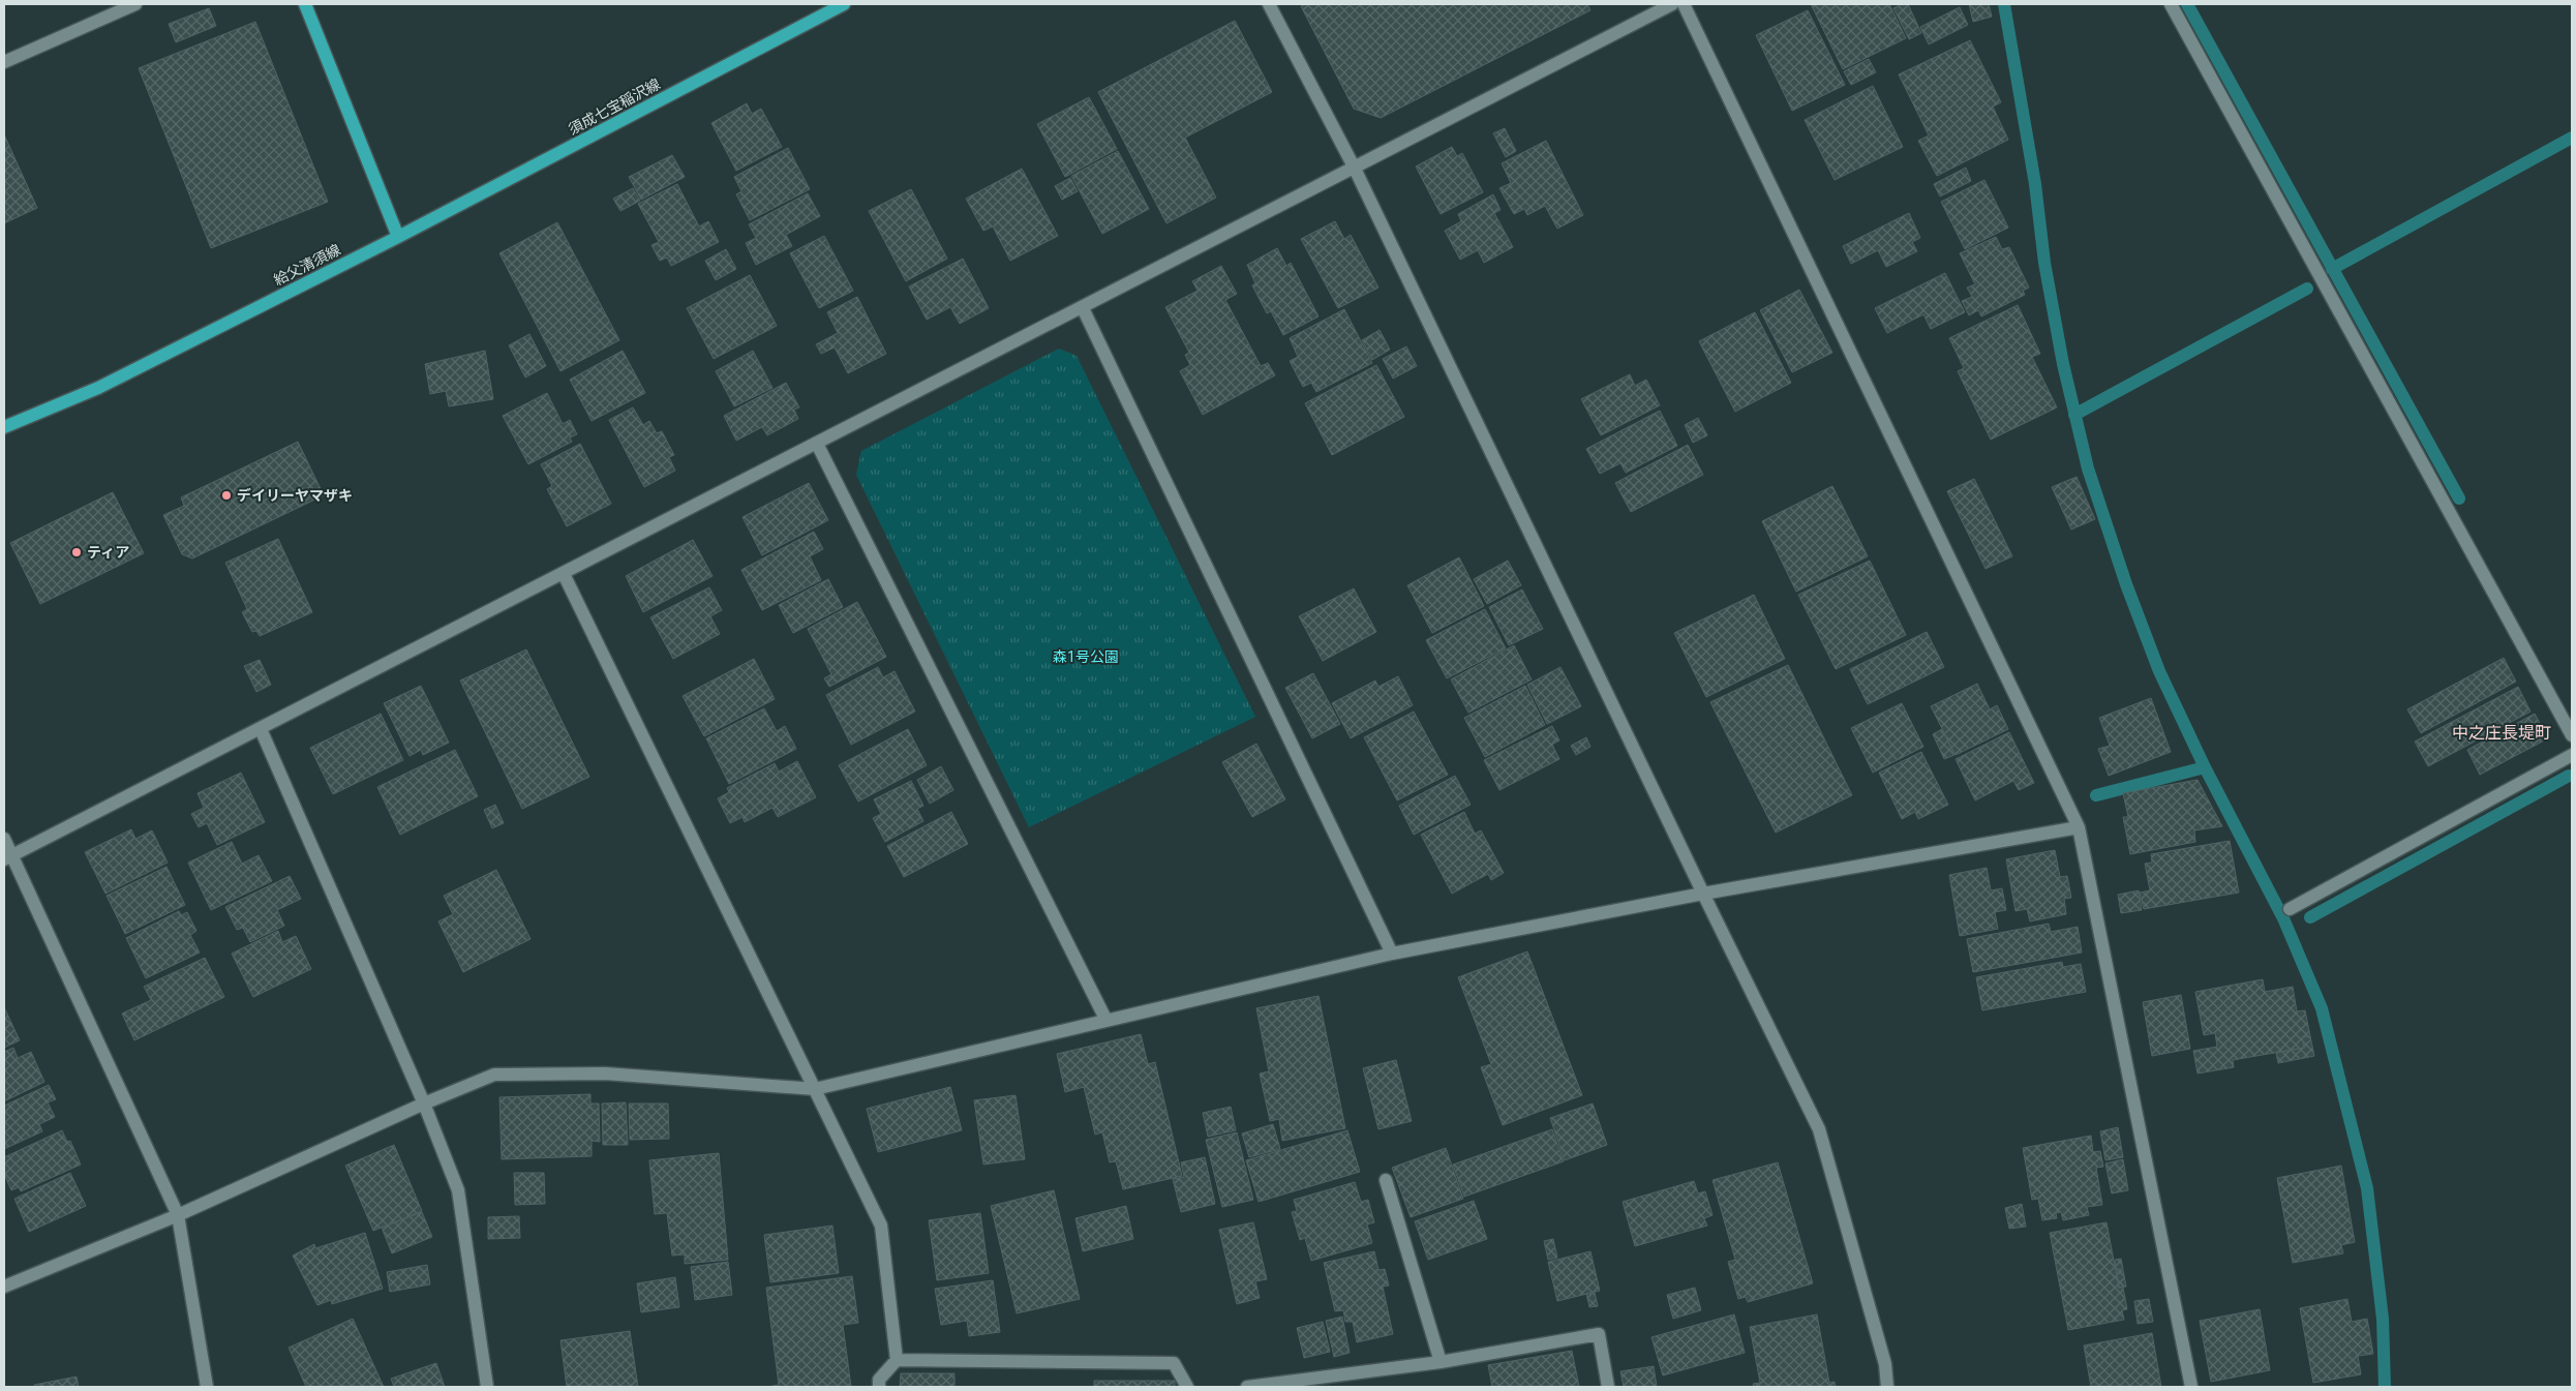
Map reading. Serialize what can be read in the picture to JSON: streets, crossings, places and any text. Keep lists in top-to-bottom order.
{
  "streets": {
    "main road": ["須成七宝稲沢線", "給父清須線"]
  },
  "crossings": [
    ["須成七宝稲沢線", "給父清須線"]
  ],
  "districts": ["中之庄長堤町"],
  "parks": ["森1号公園"],
  "places": ["デイリーヤマザキ", "ティア"]
}
